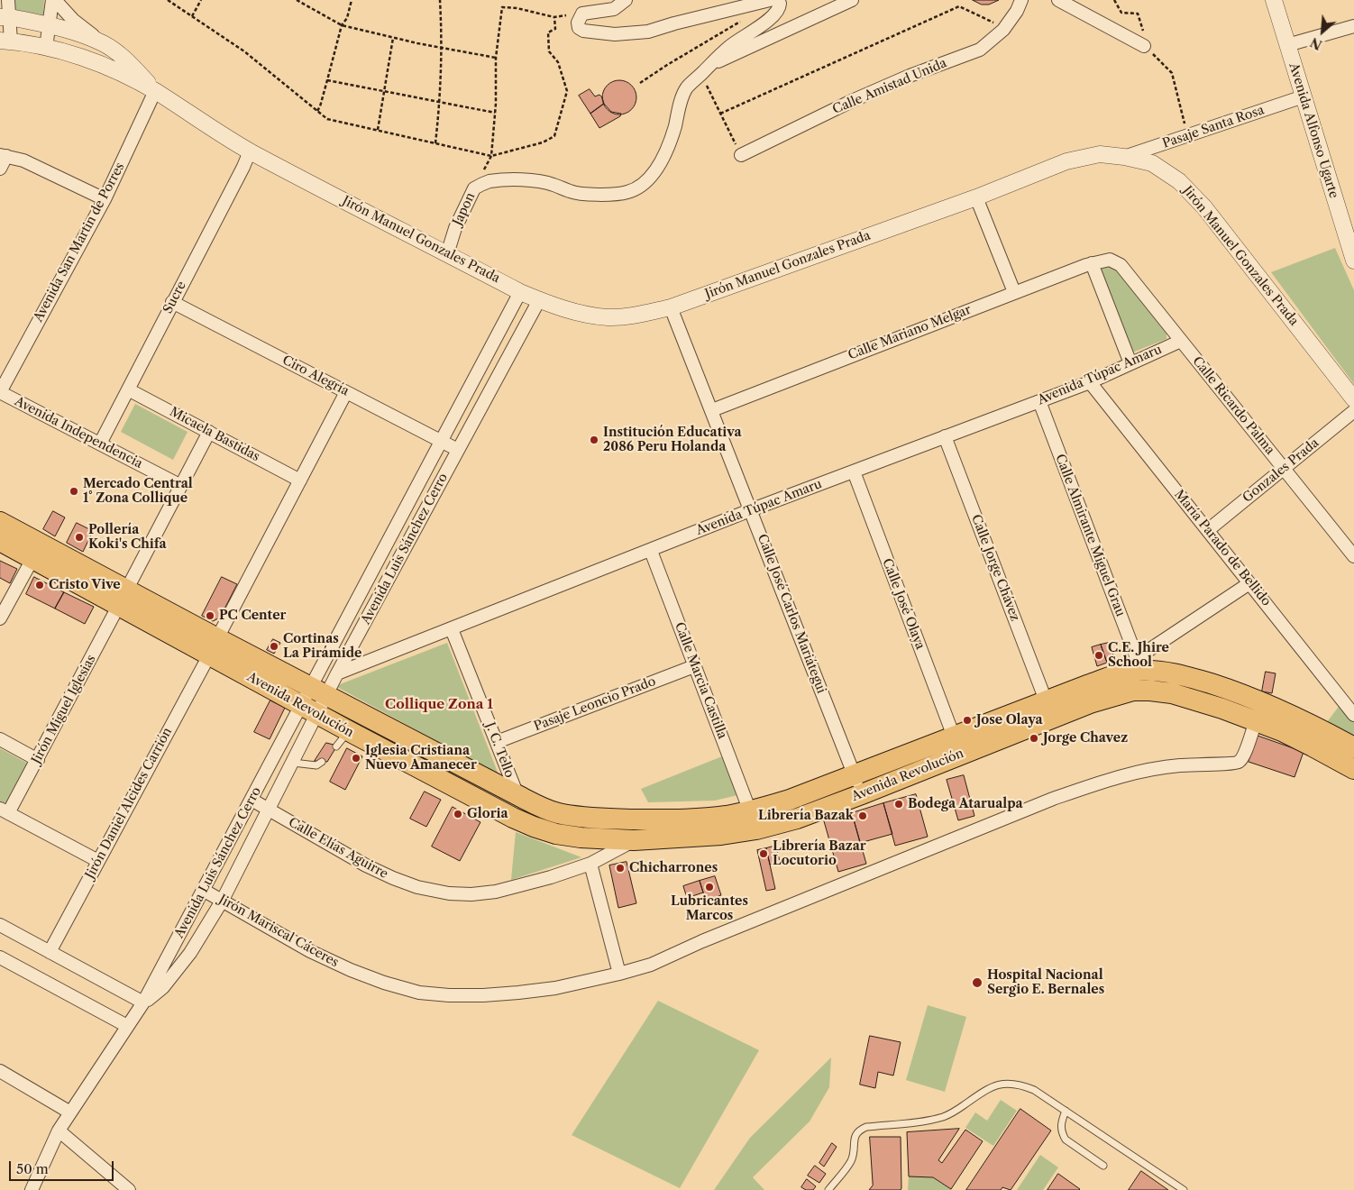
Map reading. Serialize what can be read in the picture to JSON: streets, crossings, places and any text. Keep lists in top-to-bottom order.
{
  "streets": {
    "main road": ["Avenida Revolución"],
    "street": [
      "Calle Amistad Unida",
      "Pasaje Santa Rosa",
      "Avenida Alfonso Ugarte",
      "Japon",
      "Jirón Manuel Gonzales Prada",
      "Avenida San Martin de Porres",
      "Sucre",
      "Calle Mariano Melgar",
      "Avenida Túpac Amaru",
      "Ciro Alegría",
      "Calle Ricardo Palma",
      "Avenida Independencia",
      "Micaela Bastidas",
      "Gonzales Prada",
      "Calle Almirante Miguel Grau",
      "María Parado de Bellido",
      "Avenida Luis Sánchez Cerro",
      "Calle Jorge Chávez",
      "Calle José Olaya",
      "Calle José Carlos Mariátegui",
      "Calle Marcia Castilla",
      "Pasaje Leoncio Prado",
      "Jirón Miguel Iglesias",
      "J. C. Tello",
      "Jirón Daniel Alcides Carrión",
      "Calle Elías Aguirre",
      "Jirón Mariscal Cáceres"
    ]
  },
  "crossings": [
    ["Pasaje Santa Rosa", "Avenida Alfonso Ugarte"],
    ["Pasaje Santa Rosa", "Jirón Manuel Gonzales Prada"],
    ["Japon", "Jirón Manuel Gonzales Prada"],
    ["Jirón Manuel Gonzales Prada", "Avenida San Martin de Porres"],
    ["Jirón Manuel Gonzales Prada", "Sucre"],
    ["Jirón Manuel Gonzales Prada", "Avenida Luis Sánchez Cerro"],
    ["Jirón Manuel Gonzales Prada", "Calle José Carlos Mariátegui"],
    ["Avenida San Martin de Porres", "Avenida Independencia"],
    ["Sucre", "Ciro Alegría"],
    ["Sucre", "Avenida Independencia"],
    ["Sucre", "Micaela Bastidas"],
    ["Calle Mariano Melgar", "Calle Ricardo Palma"],
    ["Calle Mariano Melgar", "Calle José Carlos Mariátegui"],
    ["Avenida Túpac Amaru", "Calle Ricardo Palma"],
    ["Avenida Túpac Amaru", "Calle Almirante Miguel Grau"],
    ["Avenida Túpac Amaru", "María Parado de Bellido"],
    ["Avenida Túpac Amaru", "Avenida Luis Sánchez Cerro"],
    ["Avenida Túpac Amaru", "Calle Jorge Chávez"],
    ["Avenida Túpac Amaru", "Calle José Olaya"],
    ["Avenida Túpac Amaru", "Calle José Carlos Mariátegui"],
    ["Avenida Túpac Amaru", "Calle Marcia Castilla"],
    ["Avenida Túpac Amaru", "J. C. Tello"],
    ["Ciro Alegría", "Avenida Luis Sánchez Cerro"],
    ["Ciro Alegría", "Jirón Daniel Alcides Carrión"],
    ["Calle Ricardo Palma", "Gonzales Prada"],
    ["Avenida Independencia", "Jirón Miguel Iglesias"],
    ["Micaela Bastidas", "Jirón Miguel Iglesias"],
    ["Micaela Bastidas", "Jirón Daniel Alcides Carrión"],
    ["Gonzales Prada", "María Parado de Bellido"],
    ["Calle Almirante Miguel Grau", "Avenida Revolución"],
    ["Avenida Luis Sánchez Cerro", "Avenida Revolución"],
    ["Avenida Luis Sánchez Cerro", "Calle Elías Aguirre"],
    ["Avenida Luis Sánchez Cerro", "Jirón Mariscal Cáceres"],
    ["Calle Jorge Chávez", "Avenida Revolución"],
    ["Calle José Olaya", "Avenida Revolución"],
    ["Calle José Carlos Mariátegui", "Avenida Revolución"],
    ["Calle Marcia Castilla", "Pasaje Leoncio Prado"],
    ["Calle Marcia Castilla", "Avenida Revolución"],
    ["Pasaje Leoncio Prado", "J. C. Tello"],
    ["Avenida Revolución", "Jirón Miguel Iglesias"],
    ["Avenida Revolución", "J. C. Tello"],
    ["Avenida Revolución", "Jirón Daniel Alcides Carrión"],
    ["Avenida Revolución", "Calle Elías Aguirre"],
    ["Avenida Revolución", "Jirón Mariscal Cáceres"]
  ],
  "districts": ["Collique Zona 1"],
  "places": [
    "Institución Educativa 2086 Peru Holanda",
    "Mercado Central 1° Zona Collique",
    "Pollería Koki's Chifa",
    "Cristo Vive",
    "PC Center",
    "Cortinas La Pirámide",
    "C.E. Jhire School",
    "Jose Olaya",
    "Jorge Chavez",
    "Iglesia Cristiana Nuevo Amanecer",
    "Bodega Atarualpa",
    "Gloria",
    "Librería Bazak",
    "Librería Bazar Locutorio",
    "Chicharrones",
    "Lubricantes Marcos",
    "Hospital Nacional Sergio E. Bernales"
  ],
  "scale_bar": "50 m",
  "north": "bottom left"
}
